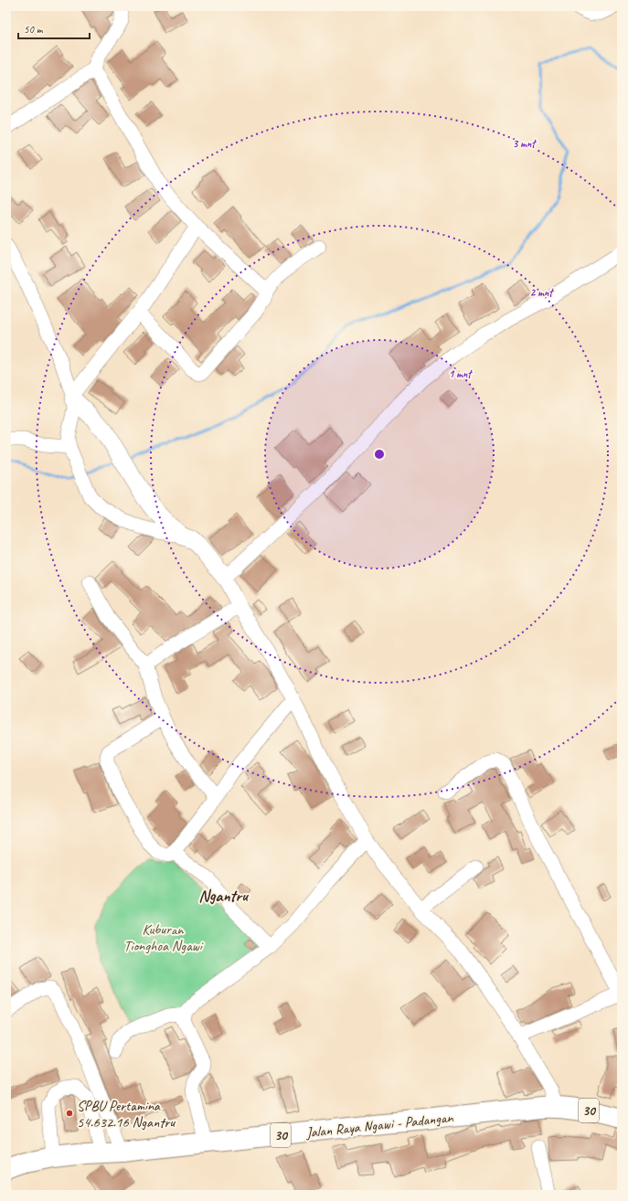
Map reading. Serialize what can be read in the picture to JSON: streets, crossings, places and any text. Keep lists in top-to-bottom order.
{
  "streets": {
    "highway": ["30", "Jalan Raya Ngawi - Padangan"]
  },
  "districts": ["Ngantru"],
  "parks": ["Kuburan Tionghoa Ngawi"],
  "places": ["SPBU Pertamina 54.632.16 Ngantru"],
  "scale_bar": "50 m",
  "rings": ["3 mnt", "2 mnt", "1 mnt"]
}
